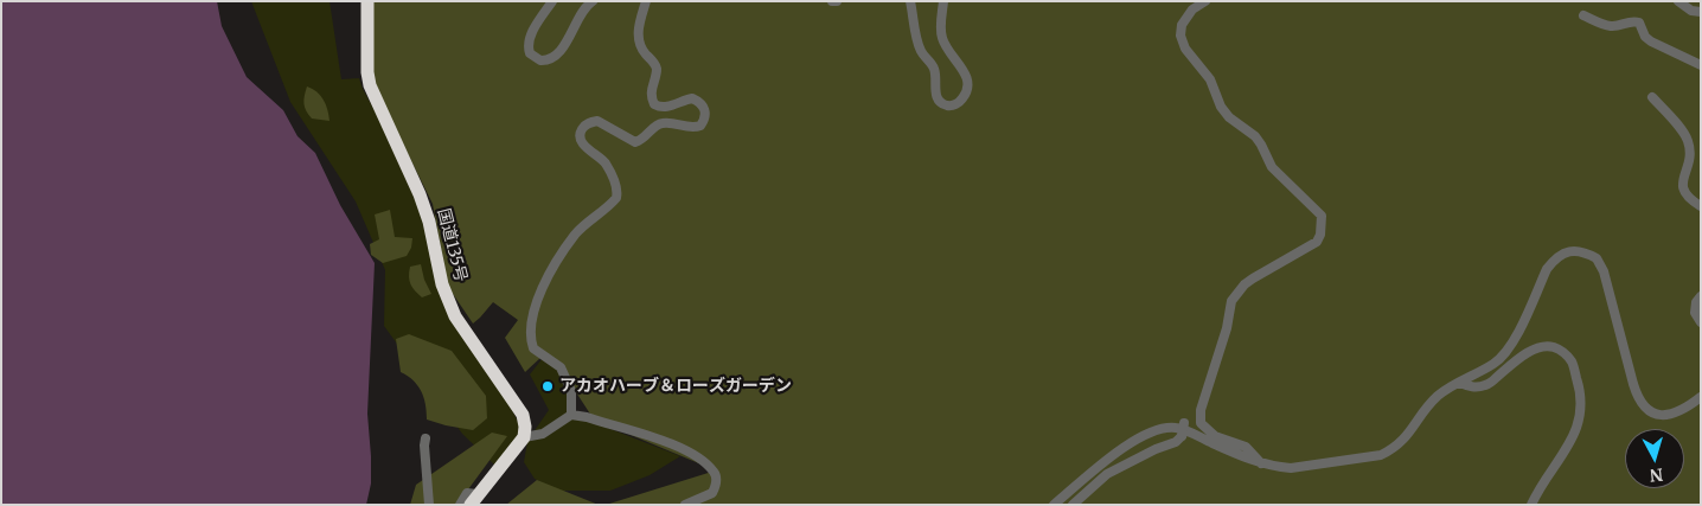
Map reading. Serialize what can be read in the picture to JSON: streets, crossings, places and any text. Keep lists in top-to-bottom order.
{
  "streets": {
    "highway": ["国道135号"]
  },
  "places": ["アカオハーブ＆ローズガーデン"],
  "north": "bottom"
}
